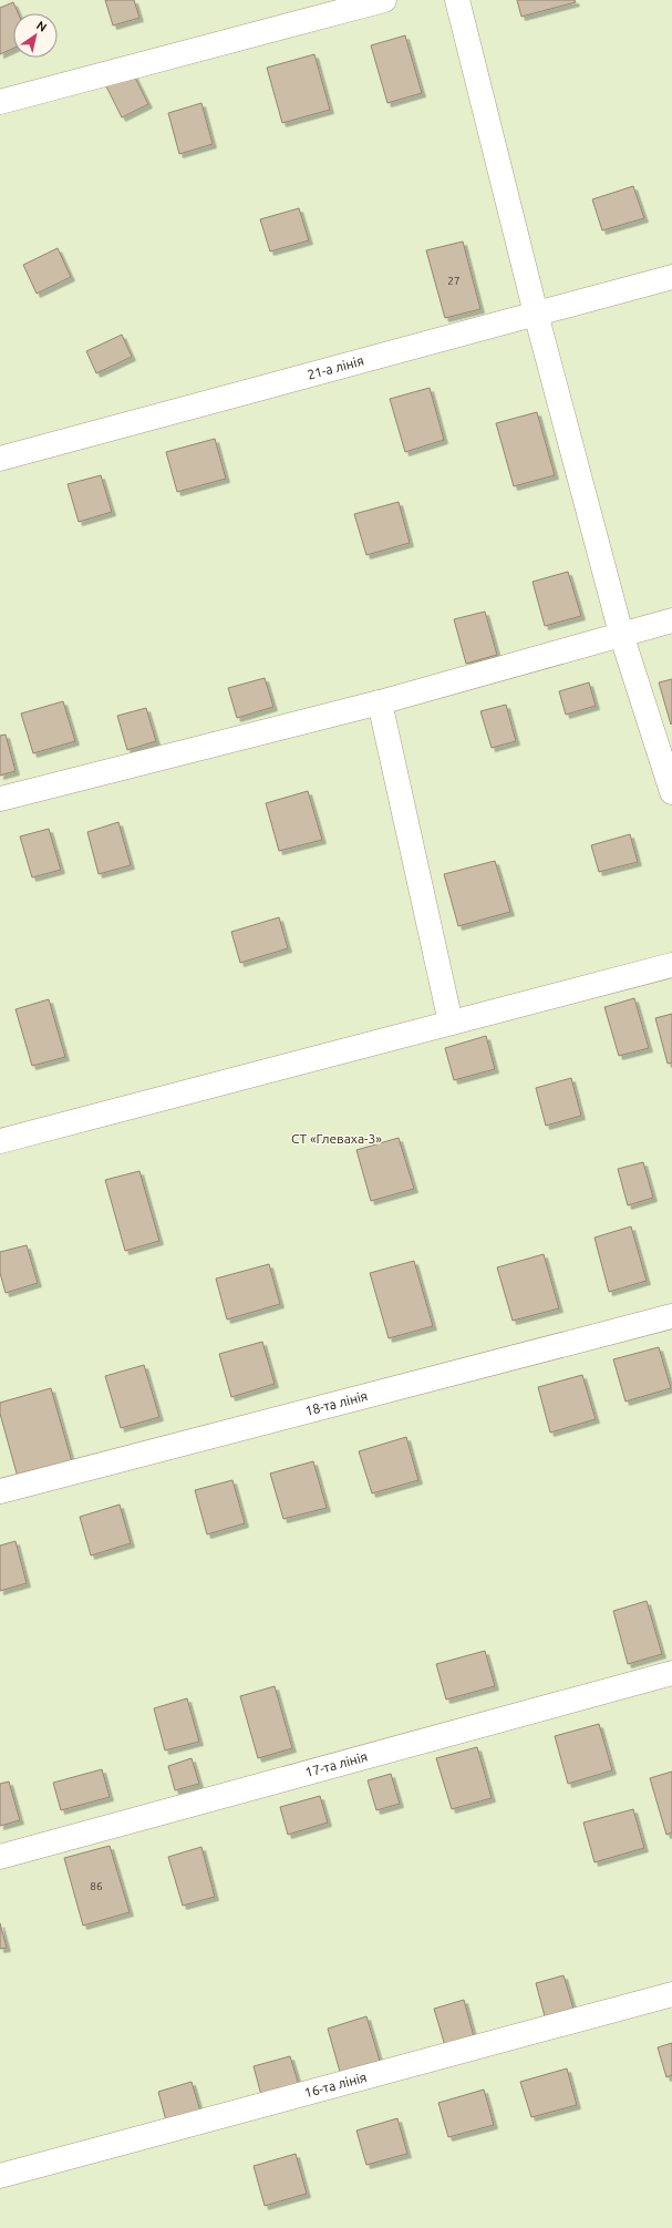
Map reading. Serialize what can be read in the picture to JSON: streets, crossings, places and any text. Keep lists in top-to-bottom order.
{
  "streets": {
    "lane": [
      "21-а лінія",
      "18-та лінія",
      "17-та лінія",
      "16-та лінія"
    ]
  },
  "parks": ["СТ «Глеваха-3»"],
  "house_numbers": ["27", "86"],
  "north": "top right"
}
